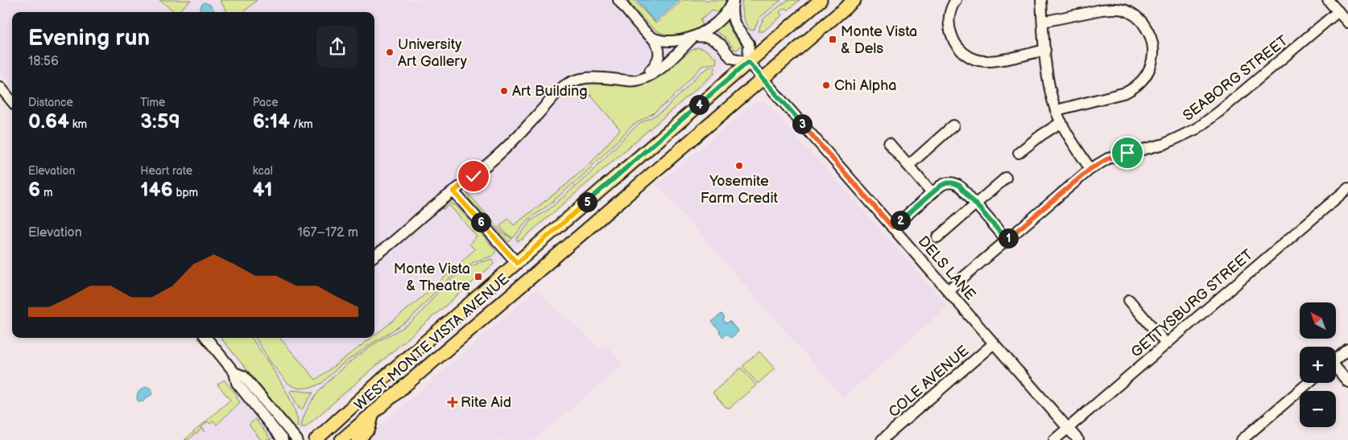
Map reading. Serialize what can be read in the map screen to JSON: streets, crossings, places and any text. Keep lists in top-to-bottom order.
{
  "streets": {
    "main road": ["WEST MONTE VISTA AVENUE"],
    "street": [
      "SEABORG STREET",
      "DELS LANE",
      "GETTYSBURG STREET",
      "COLE AVENUE"
    ]
  },
  "crossings": [
    ["SEABORG STREET", "DELS LANE"],
    ["DELS LANE", "GETTYSBURG STREET"],
    ["DELS LANE", "WEST MONTE VISTA AVENUE"],
    ["DELS LANE", "COLE AVENUE"]
  ],
  "places": {
    "transit": ["Monte Vista & Dels", "Monte Vista & Theatre"],
    "other": [
      "University Art Gallery",
      "Chi Alpha",
      "Art Building",
      "Yosemite Farm Credit"
    ],
    "health": ["Rite Aid"]
  },
  "north": "top left",
  "page": {
    "heading": ["Evening run", "18:56"],
    "stats": [
      ["Distance", "0.64 km"],
      ["Time", "3:59"],
      ["Pace", "6:14 /km"],
      ["Elevation", "6 m"],
      ["Heart rate", "146 bpm"],
      ["kcal", "41"]
    ],
    "pins": [
      "4",
      "3",
      "5",
      "2",
      "6",
      "1"
    ],
    "chart": ["Elevation", "167–172 m"],
    "map_buttons": ["+", "−"]
  }
}
